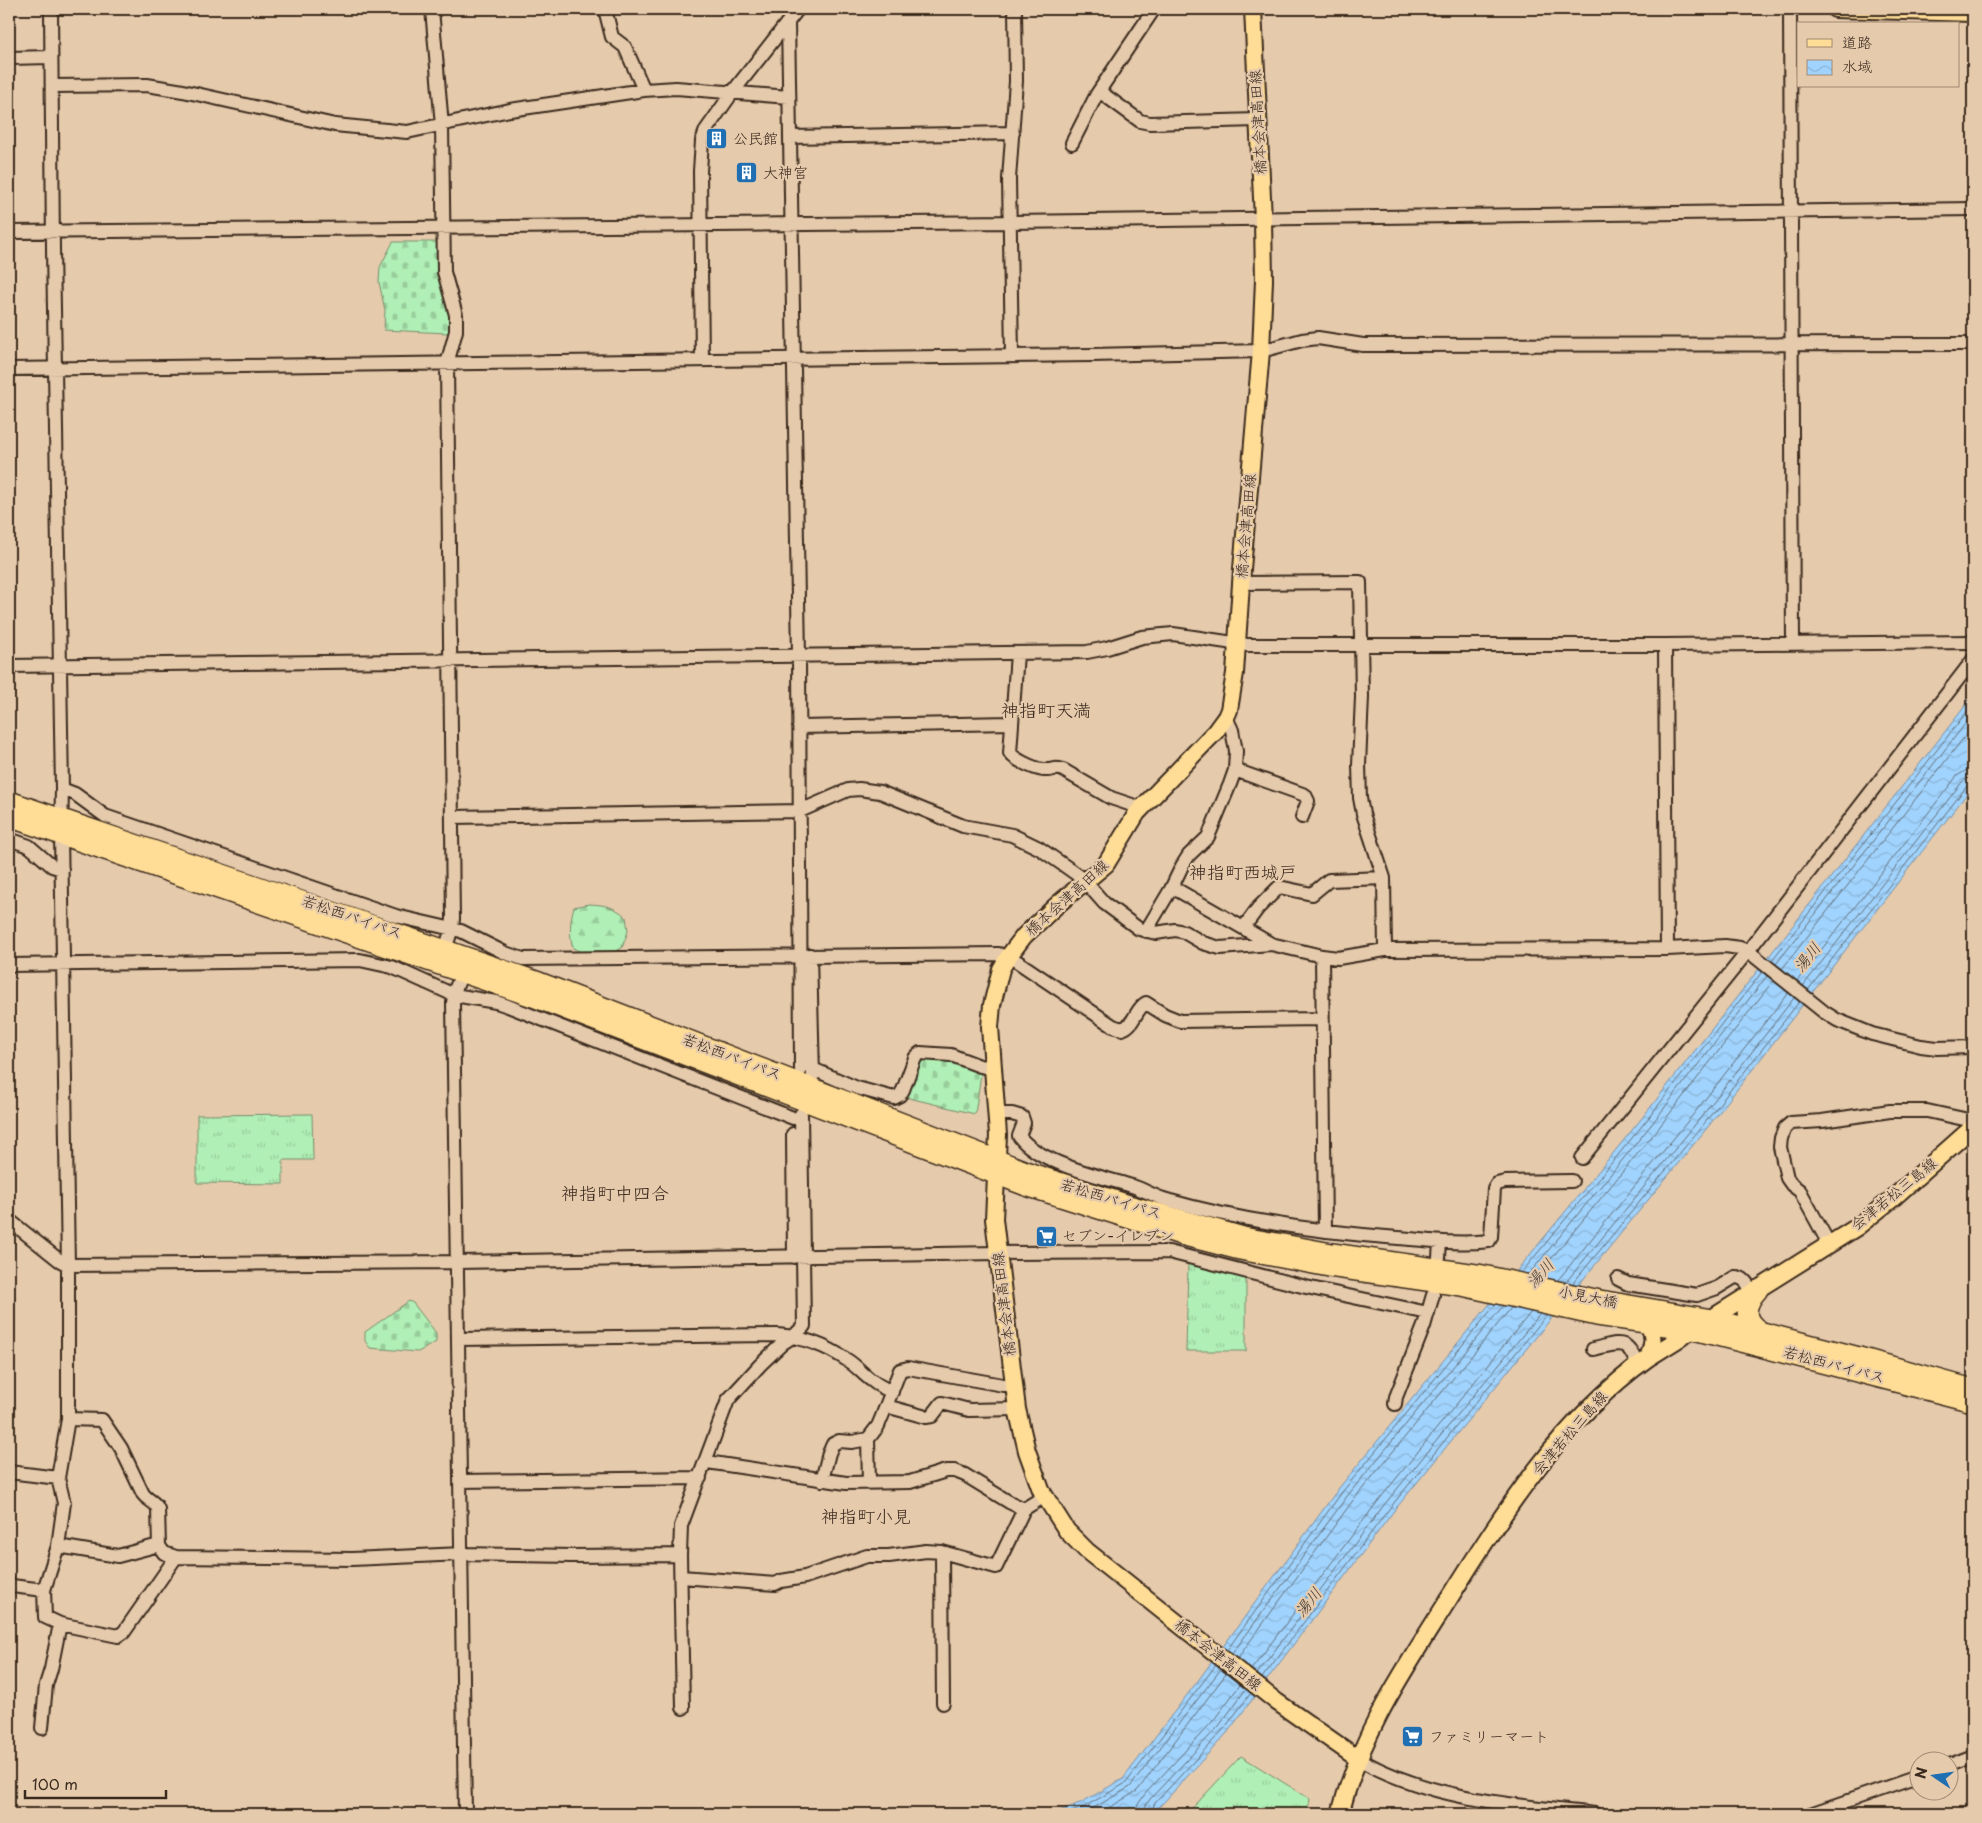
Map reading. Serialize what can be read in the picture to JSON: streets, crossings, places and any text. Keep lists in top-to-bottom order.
{
  "streets": {
    "highway": ["若松西バイパス", "小見大橋"],
    "main road": ["橋本会津高田線", "会津若松三島線"]
  },
  "crossings": [
    ["橋本会津高田線", "若松西バイパス"],
    ["橋本会津高田線", "会津若松三島線"],
    ["若松西バイパス", "会津若松三島線"],
    ["若松西バイパス", "小見大橋"],
    ["会津若松三島線", "小見大橋"]
  ],
  "districts": [
    "神指町天満",
    "神指町西城戸",
    "神指町中四合",
    "神指町小見"
  ],
  "water": ["湯川"],
  "places": {
    "building": ["公民館", "大神宮"],
    "supermarket": ["セブン-イレブン", "ファミリーマート"]
  },
  "legend": ["道路", "水域"],
  "scale_bar": "100 m",
  "north": "left"
}
